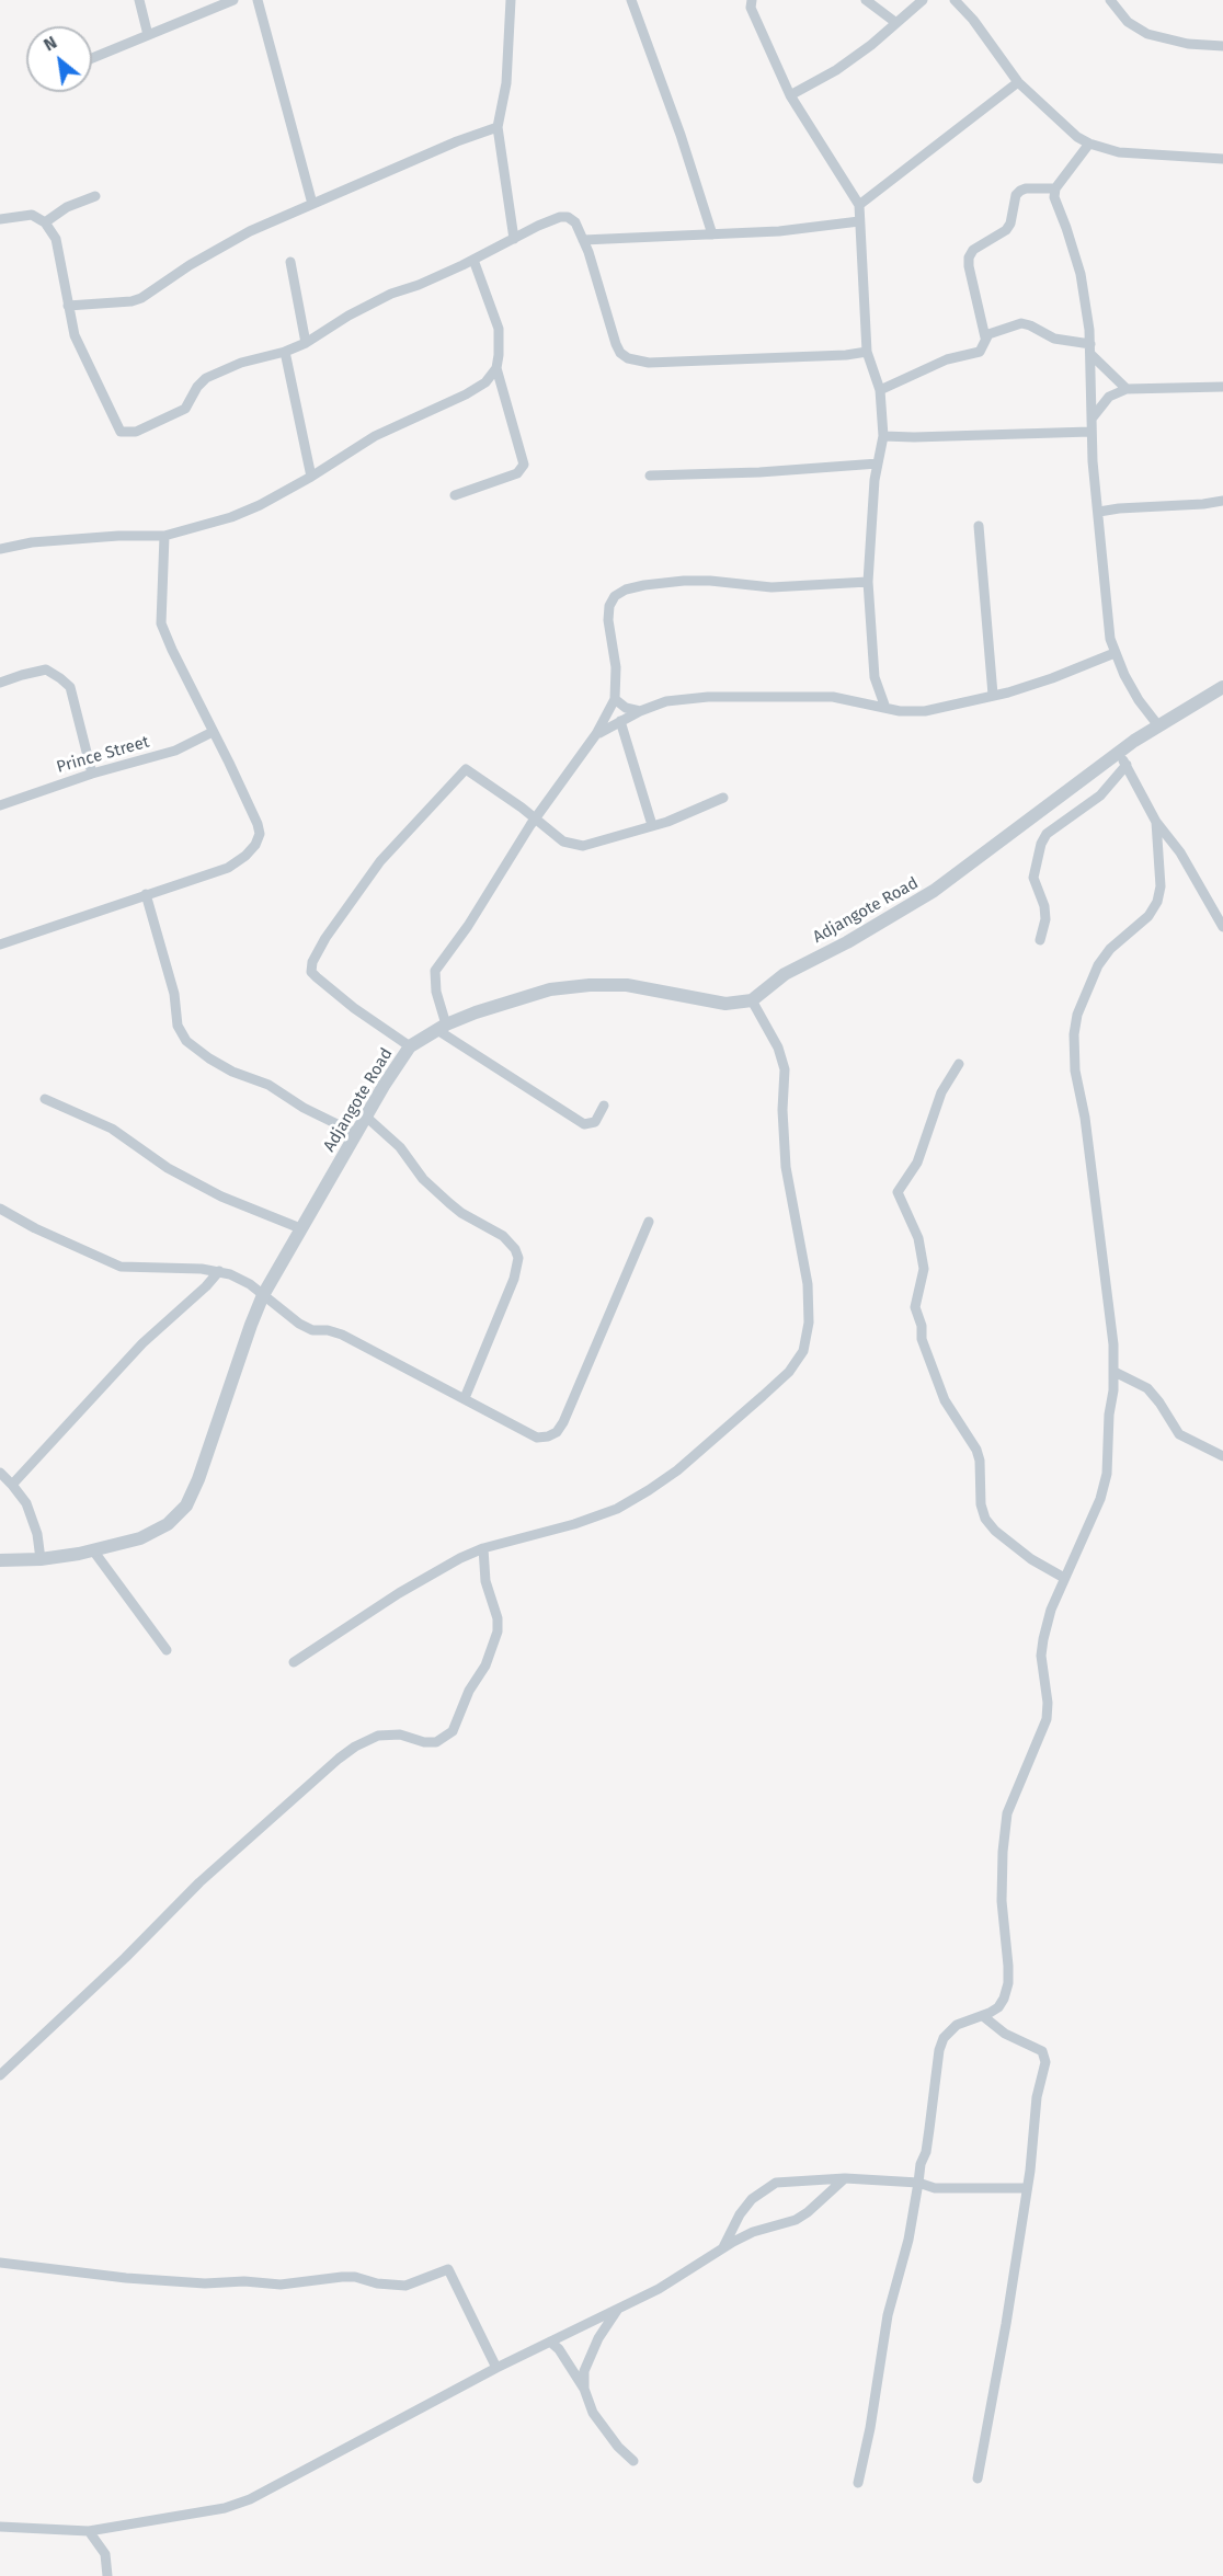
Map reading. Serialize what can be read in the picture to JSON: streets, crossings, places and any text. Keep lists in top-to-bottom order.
{
  "streets": {
    "street": ["Prince Street", "Adjangote Road"]
  },
  "north": "top left"
}
